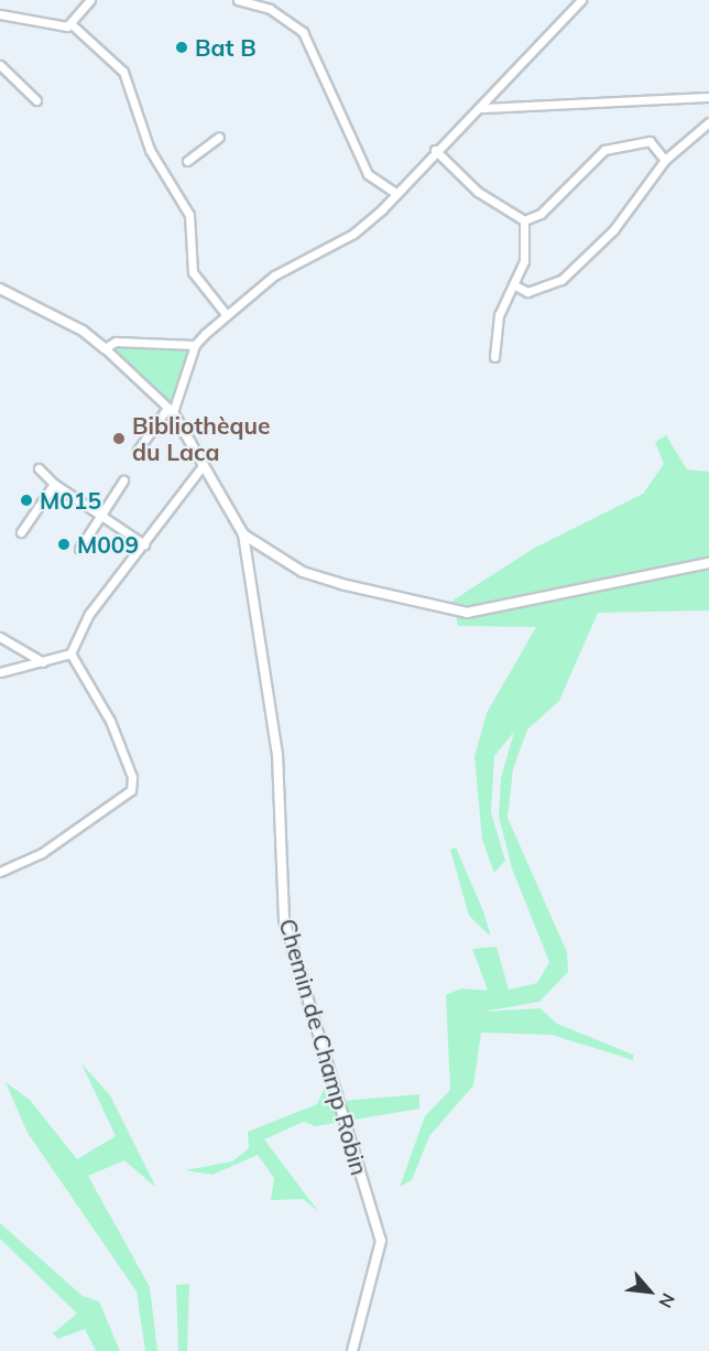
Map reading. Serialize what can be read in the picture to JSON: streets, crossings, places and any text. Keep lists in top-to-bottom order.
{
  "streets": {
    "street": ["Chemin de Champ Robin"]
  },
  "places": [
    "Bat B",
    "Bibliothèque du Laca",
    "M015",
    "M009"
  ],
  "north": "bottom right"
}
